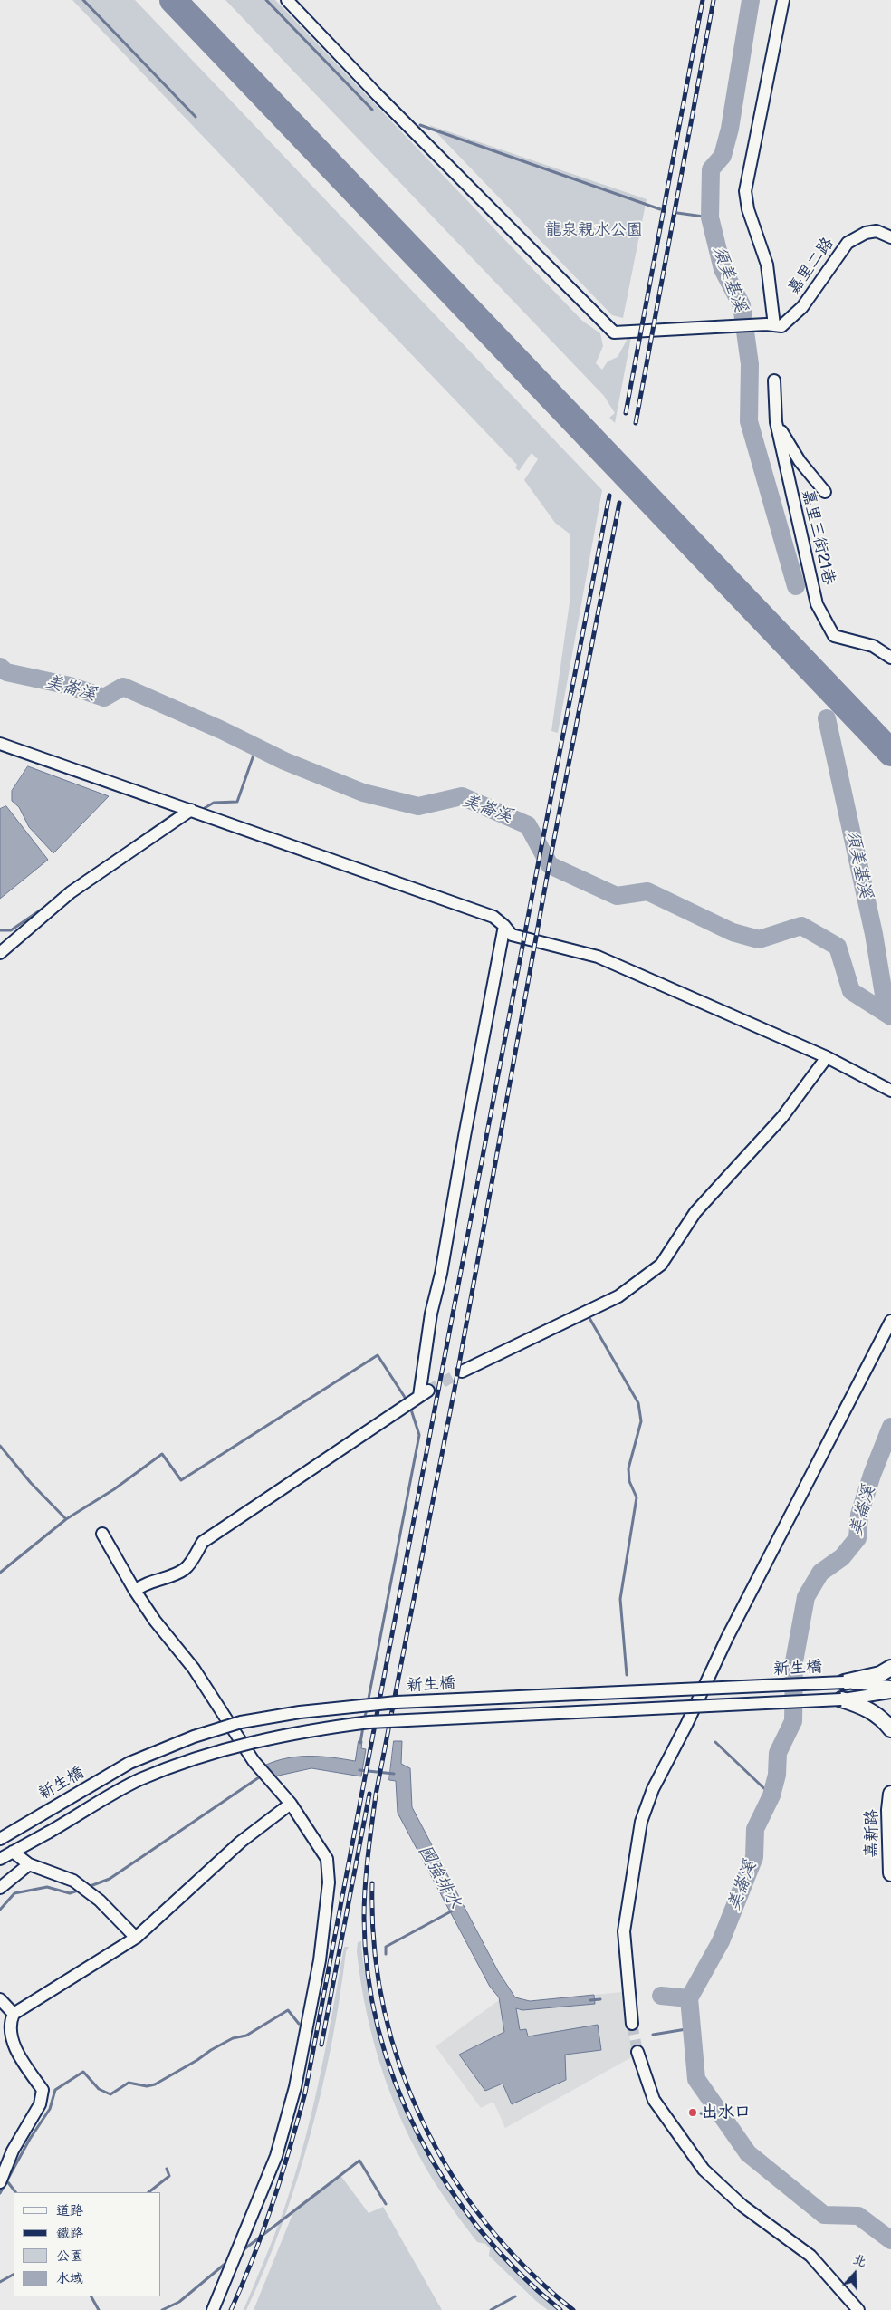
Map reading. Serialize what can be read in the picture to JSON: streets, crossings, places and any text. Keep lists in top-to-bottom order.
{
  "streets": {
    "main road": ["嘉新路"],
    "street": ["嘉里二路", "嘉里三街21巷", "新生橋"]
  },
  "water": ["須美基溪", "美崙溪", "國強排水"],
  "parks": ["龍泉親水公園"],
  "places": ["出水口"],
  "legend": [
    "道路",
    "鐵路",
    "公園",
    "水域"
  ],
  "north": "top"
}
